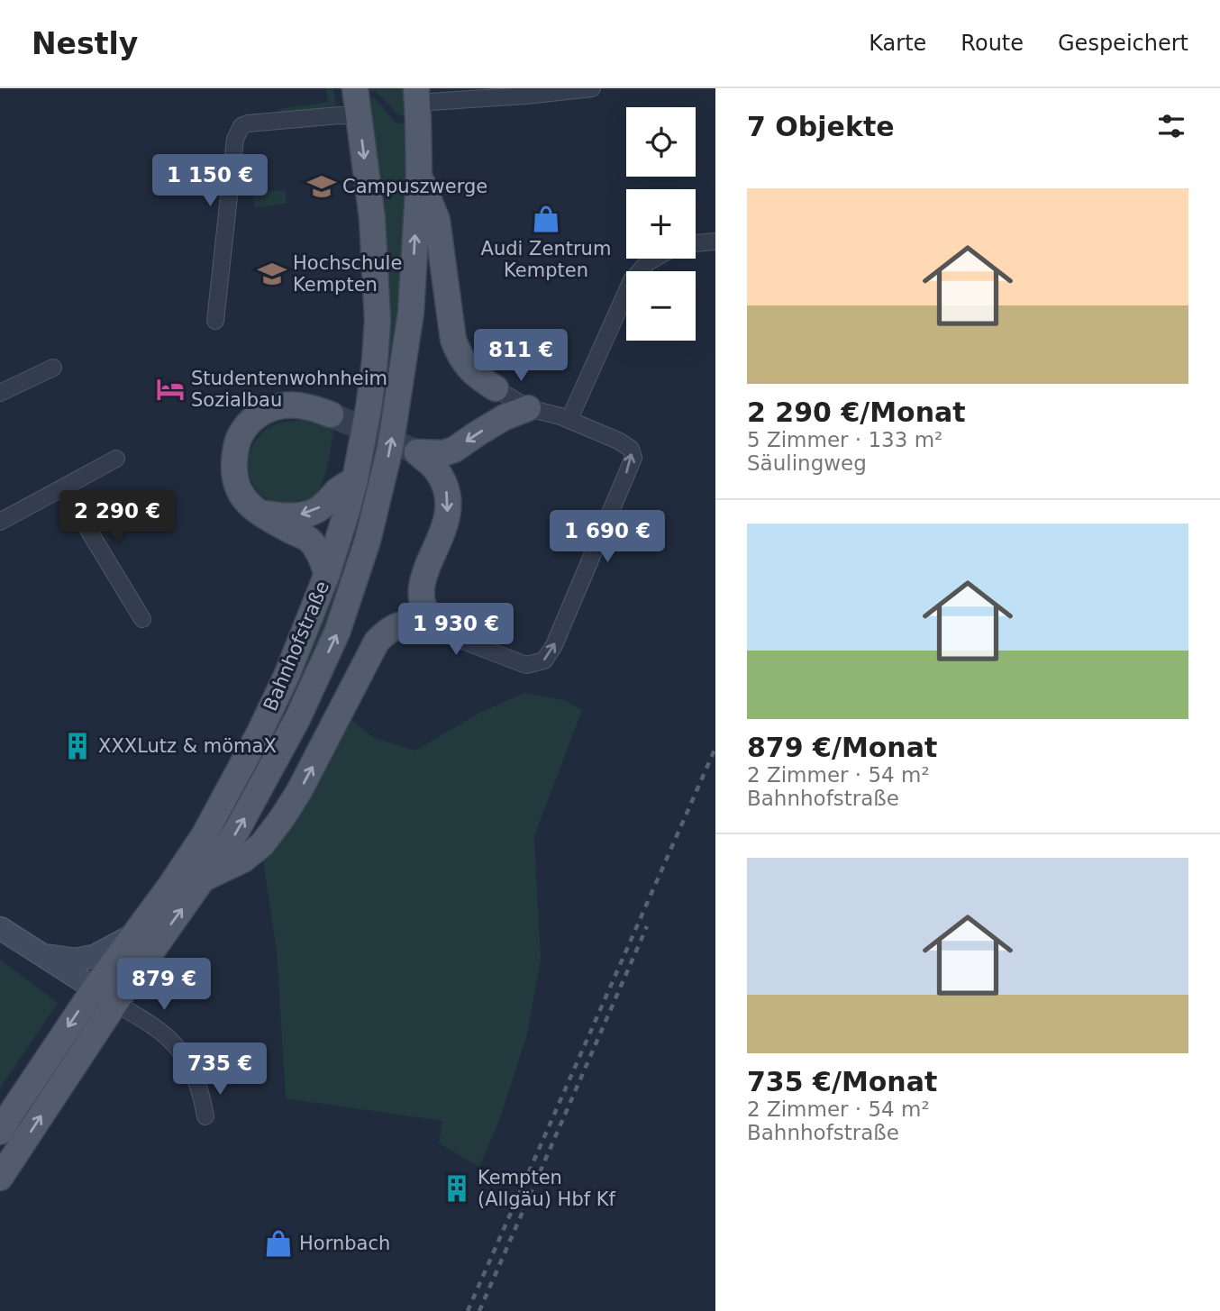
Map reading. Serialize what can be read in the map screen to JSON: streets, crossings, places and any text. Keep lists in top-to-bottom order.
{
  "streets": {
    "main road": ["Bahnhofstraße"]
  },
  "places": {
    "school or university": ["Campuszwerge", "Hochschule Kempten"],
    "shop": ["Audi Zentrum Kempten", "Hornbach"],
    "hotel": ["Studentenwohnheim Sozialbau"],
    "building": ["XXXLutz & mömaX", "Kempten (Allgäu) Hbf Kf"]
  },
  "page": {
    "header": "Nestly",
    "nav": ["Karte", "Route", "Gespeichert"],
    "heading": "7 Objekte",
    "map_buttons": ["+", "−"],
    "price": [
      "1 150 €",
      "811 €",
      "2 290 €",
      "1 690 €",
      "1 930 €",
      "879 €",
      "735 €"
    ],
    "list": [
      {
        "name": "2 290 €/Monat",
        "note": "5 Zimmer · 133 m² · Säulingweg"
      },
      {
        "name": "879 €/Monat",
        "note": "2 Zimmer · 54 m² · Bahnhofstraße"
      },
      {
        "name": "735 €/Monat",
        "note": "2 Zimmer · 54 m² · Bahnhofstraße"
      }
    ]
  }
}
